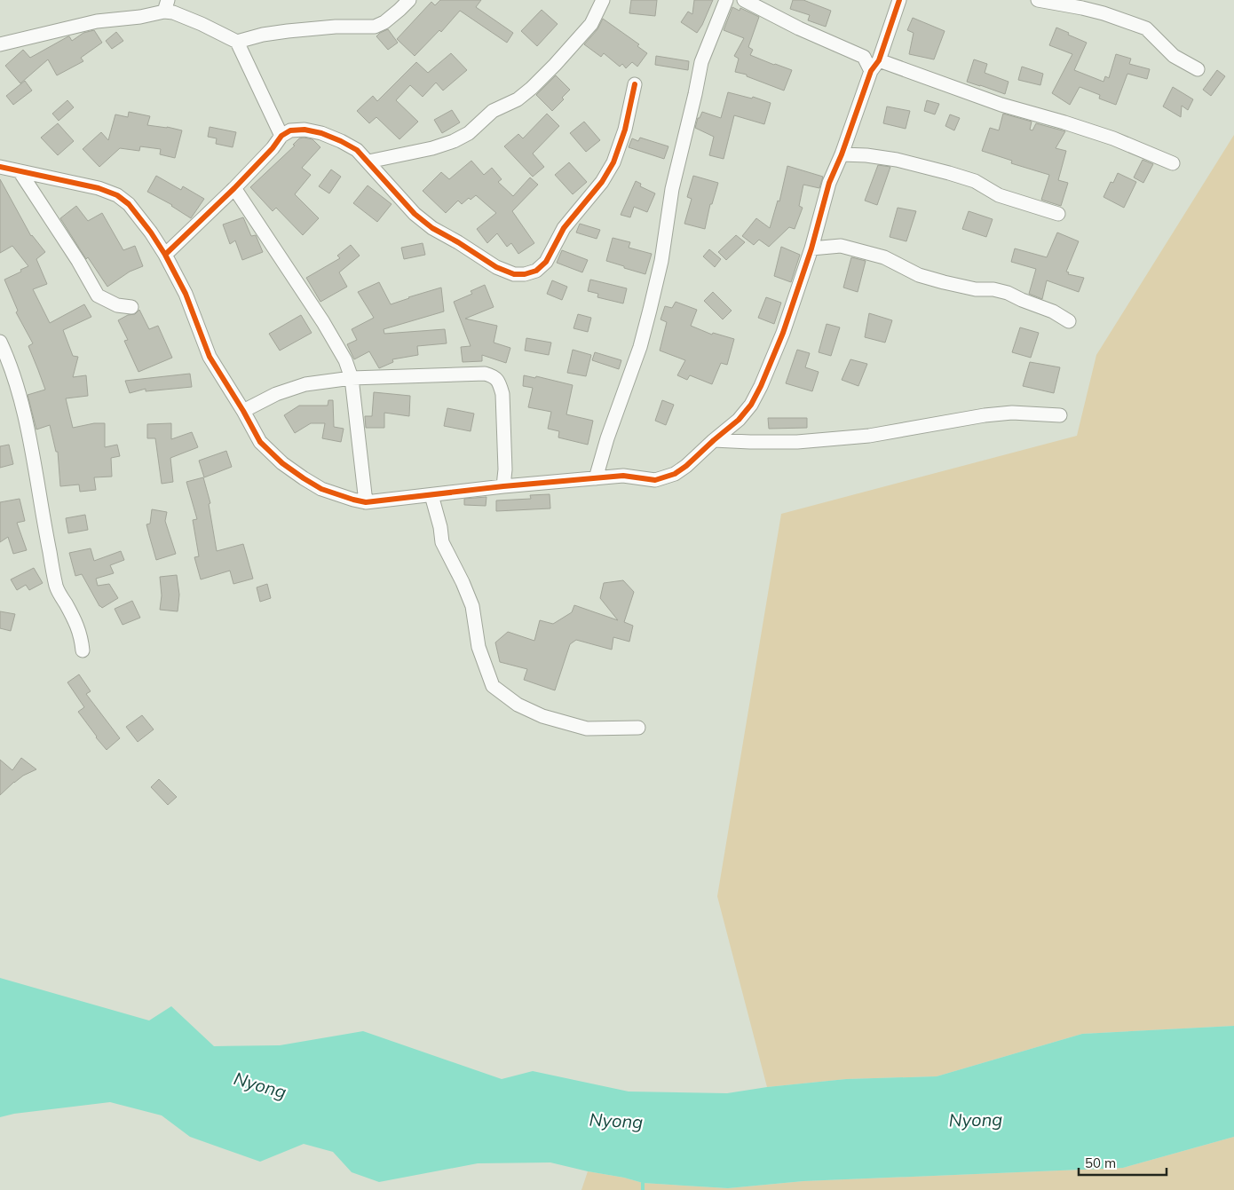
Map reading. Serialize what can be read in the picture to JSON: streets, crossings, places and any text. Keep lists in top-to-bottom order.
{
  "water": ["Nyong"],
  "scale_bar": "50 m"
}
